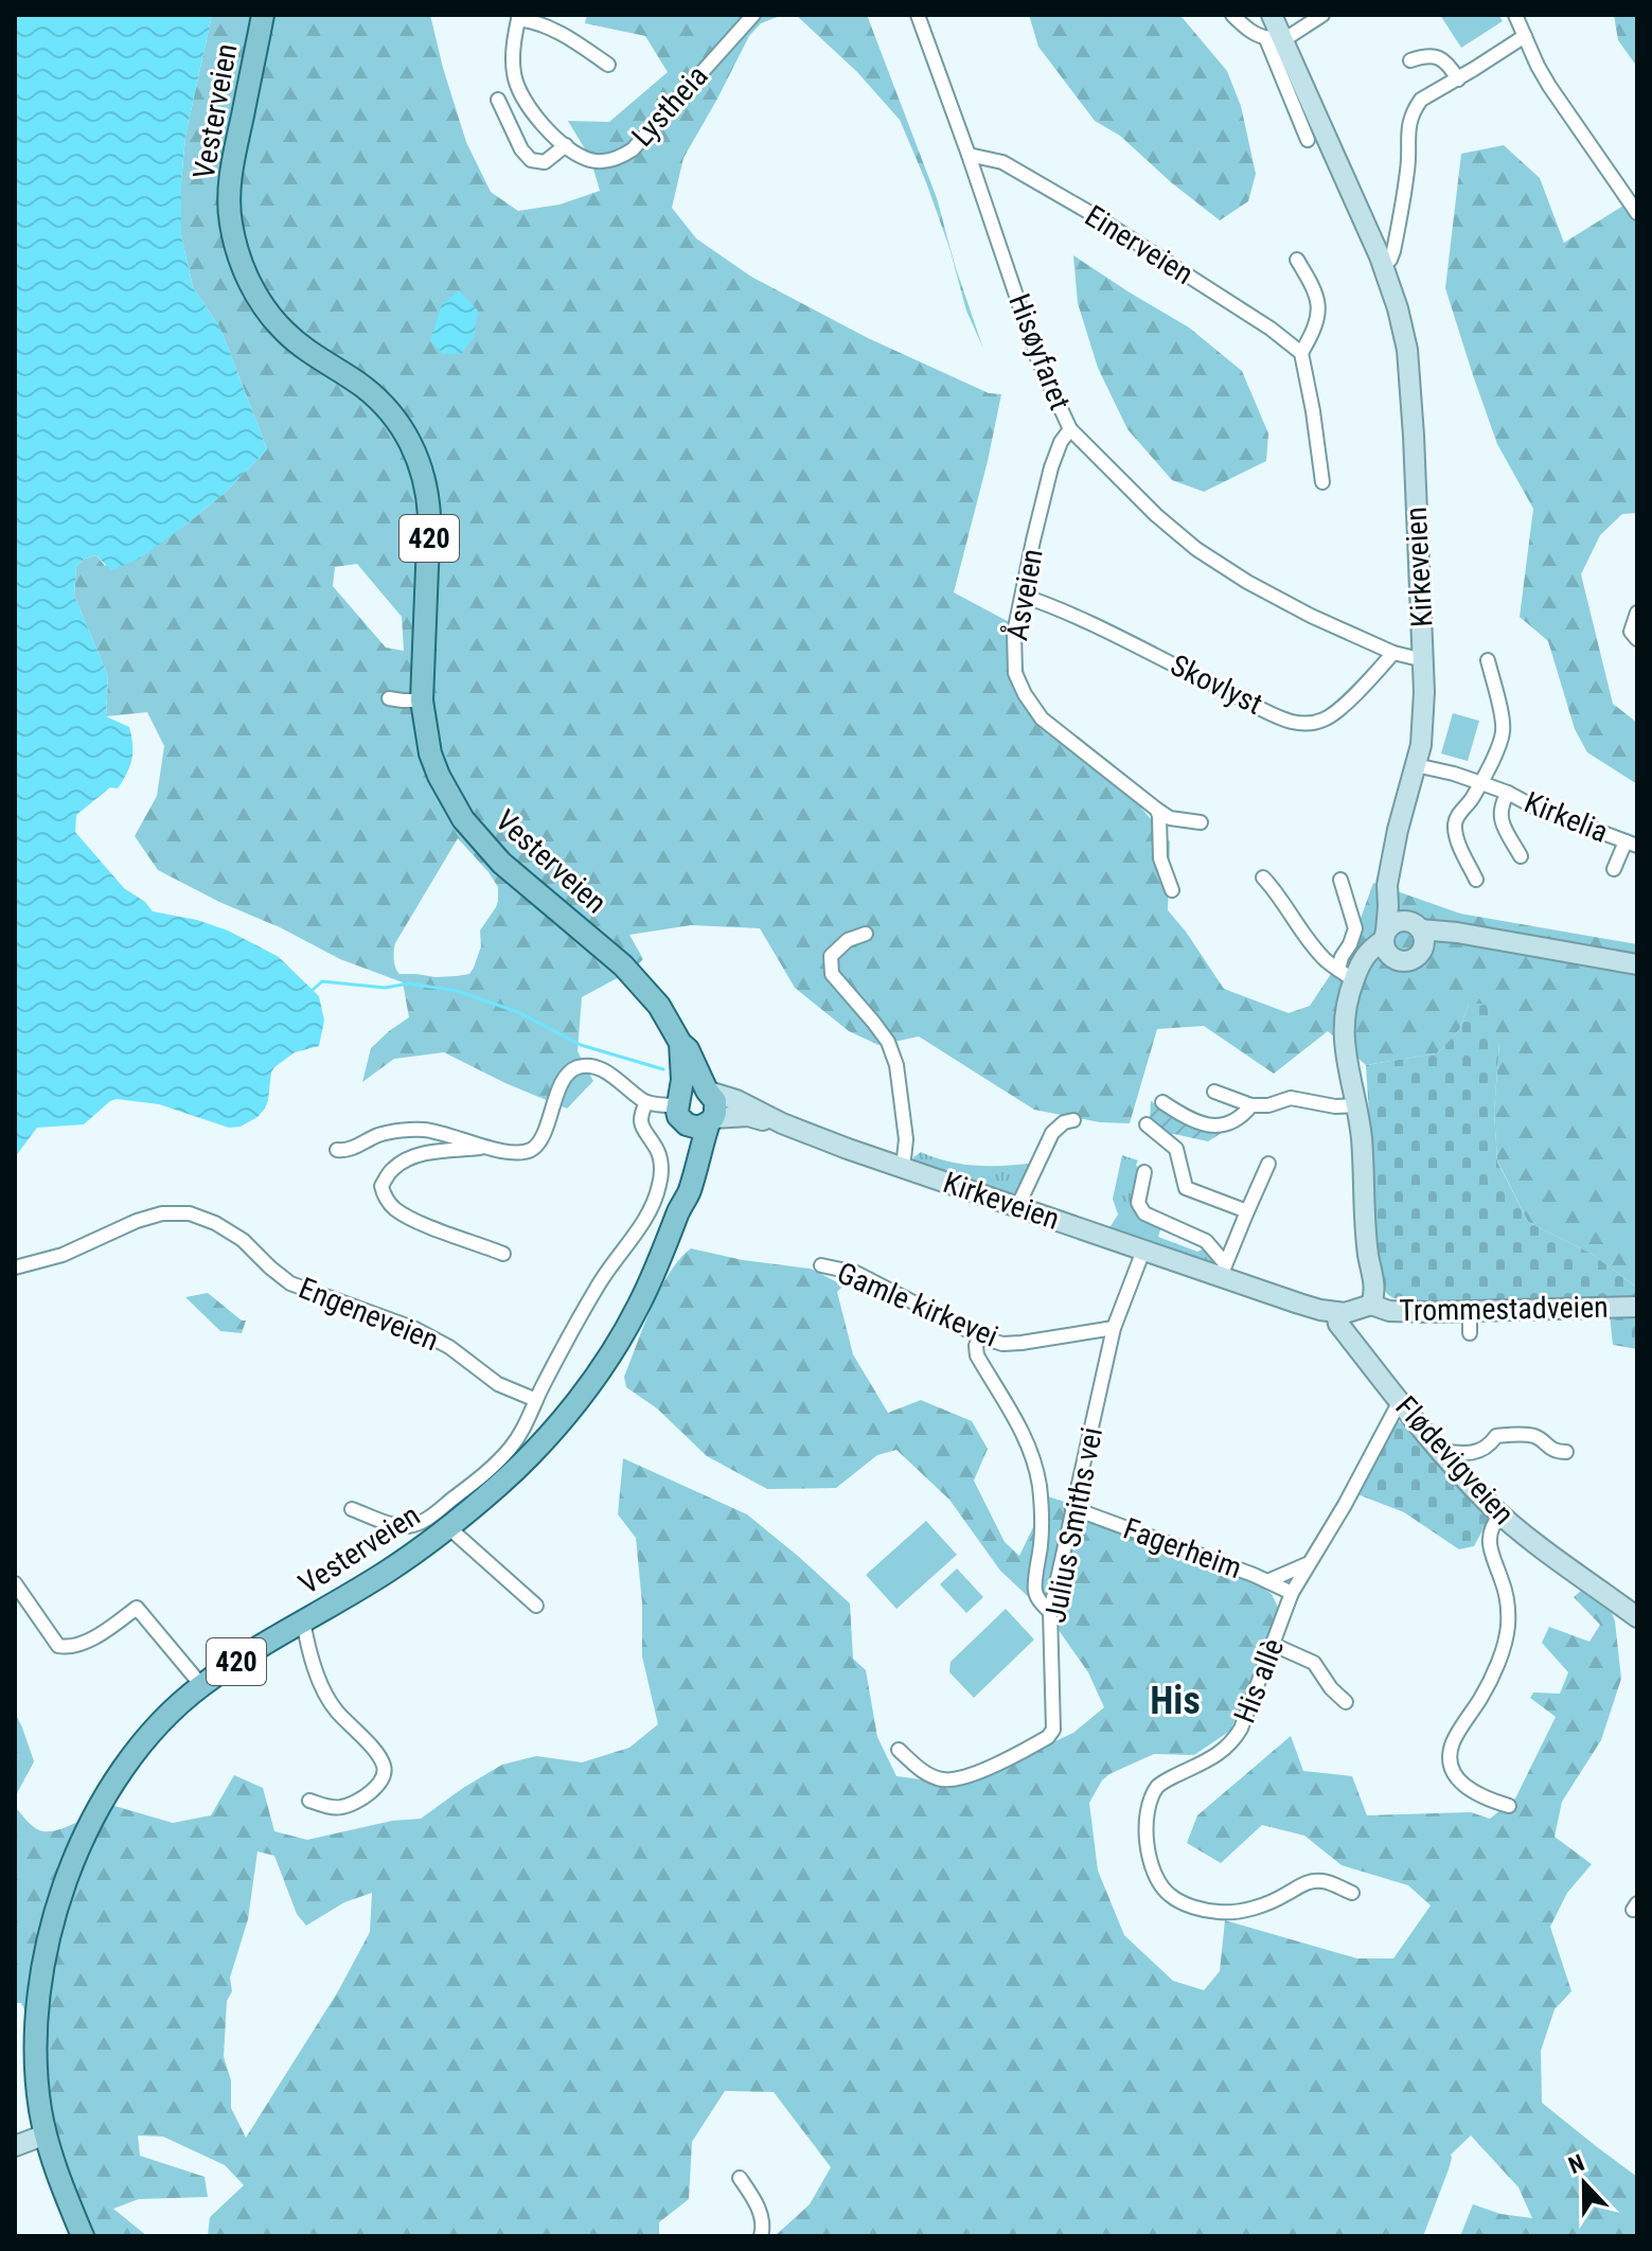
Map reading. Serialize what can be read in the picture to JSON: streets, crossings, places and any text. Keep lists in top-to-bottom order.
{
  "streets": {
    "main road": [
      "Vesterveien",
      "420",
      "Kirkeveien",
      "Trommestadveien",
      "Flødevigveien"
    ],
    "street": [
      "Lystheia",
      "Einerveien",
      "Hisøyfaret",
      "Åsveien",
      "Skovlyst",
      "Kirkelia",
      "Gamle kirkevei",
      "Engeneveien",
      "Julius Smiths vei",
      "Fagerheim",
      "His allè"
    ]
  },
  "crossings": [
    ["Vesterveien", "420"],
    ["Vesterveien", "Kirkeveien"],
    ["Einerveien", "Hisøyfaret"],
    ["Hisøyfaret", "Kirkeveien"],
    ["Hisøyfaret", "Åsveien"],
    ["Hisøyfaret", "Skovlyst"],
    ["420", "Kirkeveien"],
    ["Kirkeveien", "Kirkelia"],
    ["Kirkeveien", "Trommestadveien"],
    ["Kirkeveien", "Flødevigveien"],
    ["Kirkeveien", "Julius Smiths vei"],
    ["Åsveien", "Skovlyst"],
    ["Gamle kirkevei", "Julius Smiths vei"],
    ["Flødevigveien", "His allè"],
    ["Julius Smiths vei", "Fagerheim"],
    ["Fagerheim", "His allè"]
  ],
  "districts": ["His"],
  "north": "top"
}
